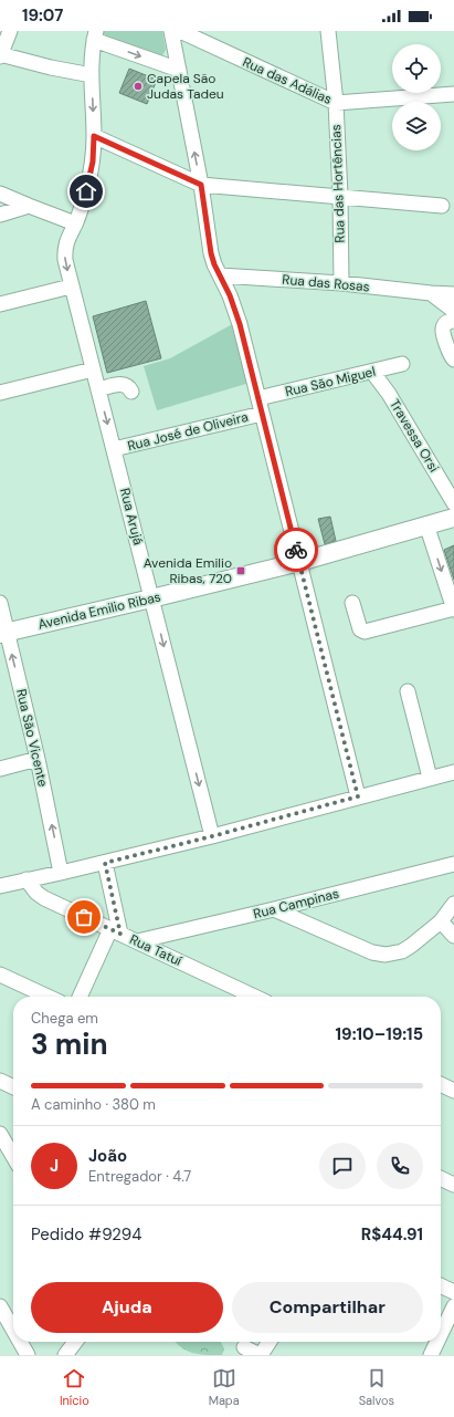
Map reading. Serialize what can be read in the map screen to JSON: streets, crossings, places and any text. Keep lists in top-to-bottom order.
{
  "streets": {
    "main road": ["Avenida Emilio Ribas"],
    "street": [
      "Rua das Adálias",
      "Rua das Hortências",
      "Rua das Rosas",
      "Rua São Miguel",
      "Rua José de Oliveira",
      "Travessa Orsi",
      "Rua Arujá",
      "Rua São Vicente",
      "Rua Campinas",
      "Rua Tatuí"
    ]
  },
  "crossings": [
    ["Rua das Adálias", "Rua das Hortências"],
    ["Rua das Hortências", "Rua das Rosas"],
    ["Rua São Miguel", "Travessa Orsi"],
    ["Rua José de Oliveira", "Rua Arujá"],
    ["Rua Arujá", "Avenida Emilio Ribas"],
    ["Avenida Emilio Ribas", "Rua São Vicente"],
    ["Rua Campinas", "Rua Tatuí"]
  ],
  "one_way": ["Rua Arujá", "Rua São Vicente"],
  "places": {
    "other": ["Capela São Judas Tadeu"],
    "transit": ["Avenida Emilio Ribas, 720"]
  },
  "page": {
    "status": "19:07",
    "heading": ["3 min", "Chega em", "19:10–19:15"],
    "panel": [
      "João",
      "Entregador · 4.7",
      "Pedido #9294",
      "R$44.91"
    ],
    "bar": "A caminho · 380 m",
    "round": "J",
    "buttons": ["Ajuda", "Compartilhar"],
    "tabs": ["Início", "Mapa", "Salvos"]
  }
}
